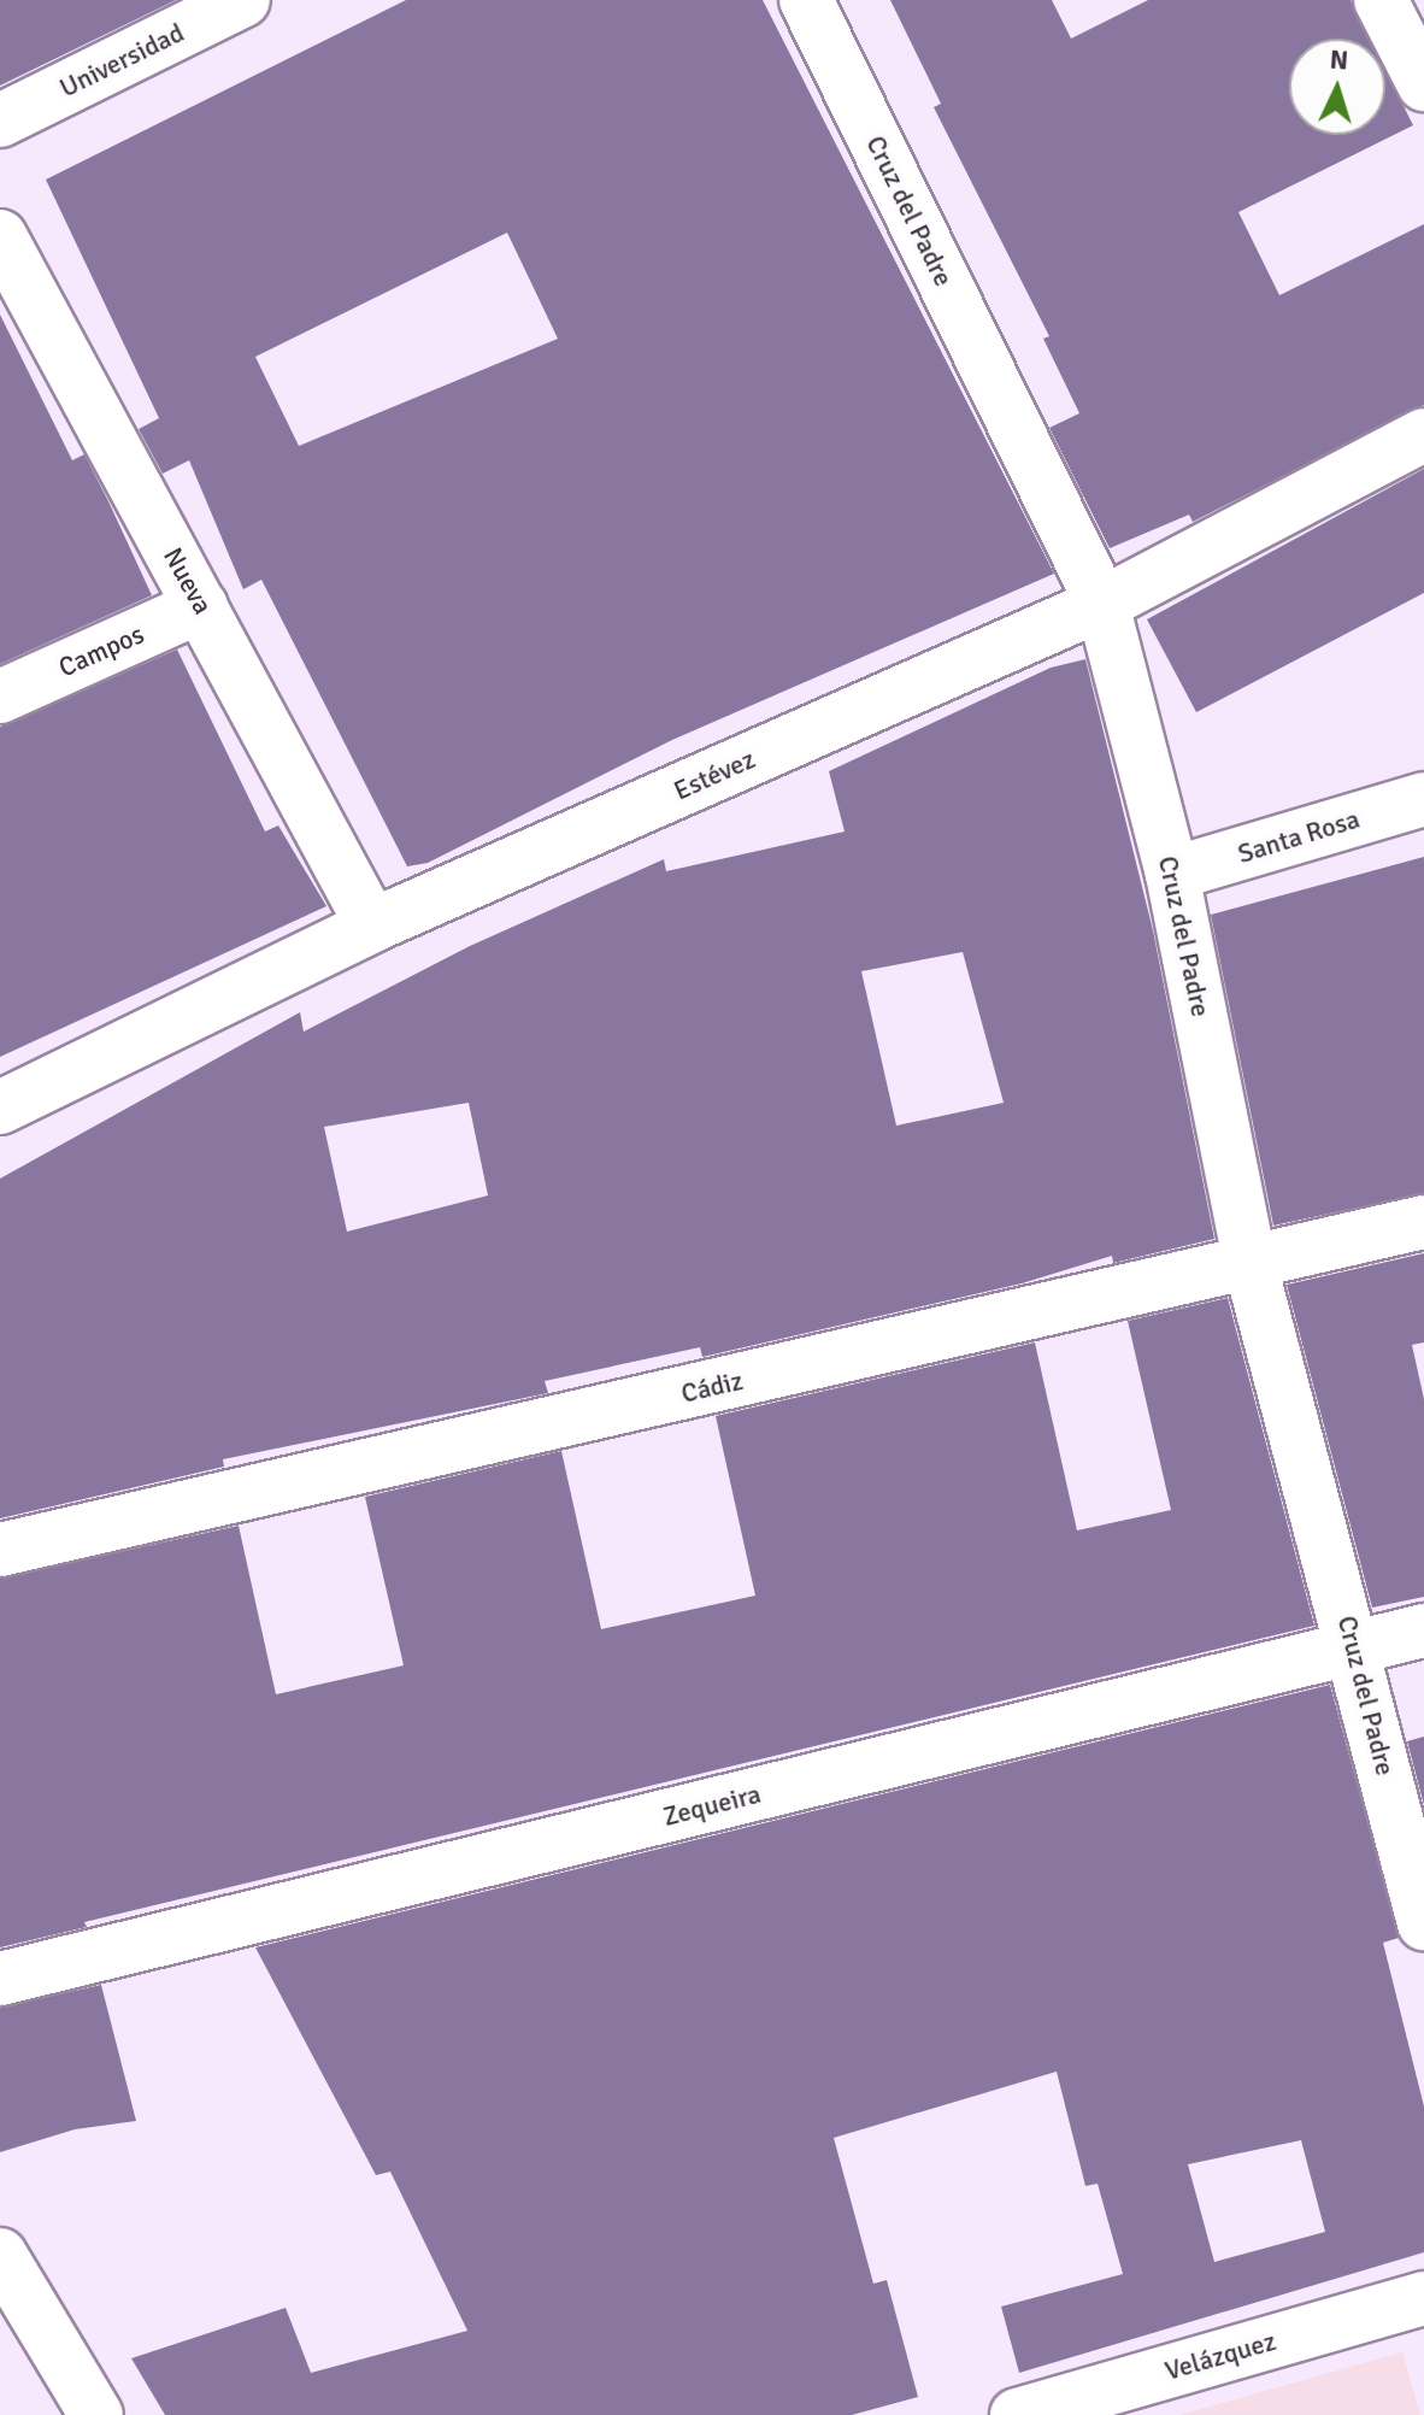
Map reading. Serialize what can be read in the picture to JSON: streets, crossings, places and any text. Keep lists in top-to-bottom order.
{
  "streets": {
    "street": [
      "Universidad",
      "Cruz del Padre",
      "Nueva",
      "Campos",
      "Estévez",
      "Santa Rosa",
      "Cádiz",
      "Zequeira",
      "Velázquez"
    ]
  },
  "crossings": [
    ["Cruz del Padre", "Estévez"],
    ["Cruz del Padre", "Santa Rosa"],
    ["Cruz del Padre", "Cádiz"],
    ["Cruz del Padre", "Zequeira"],
    ["Nueva", "Campos"],
    ["Nueva", "Estévez"]
  ],
  "north": "top"
}
